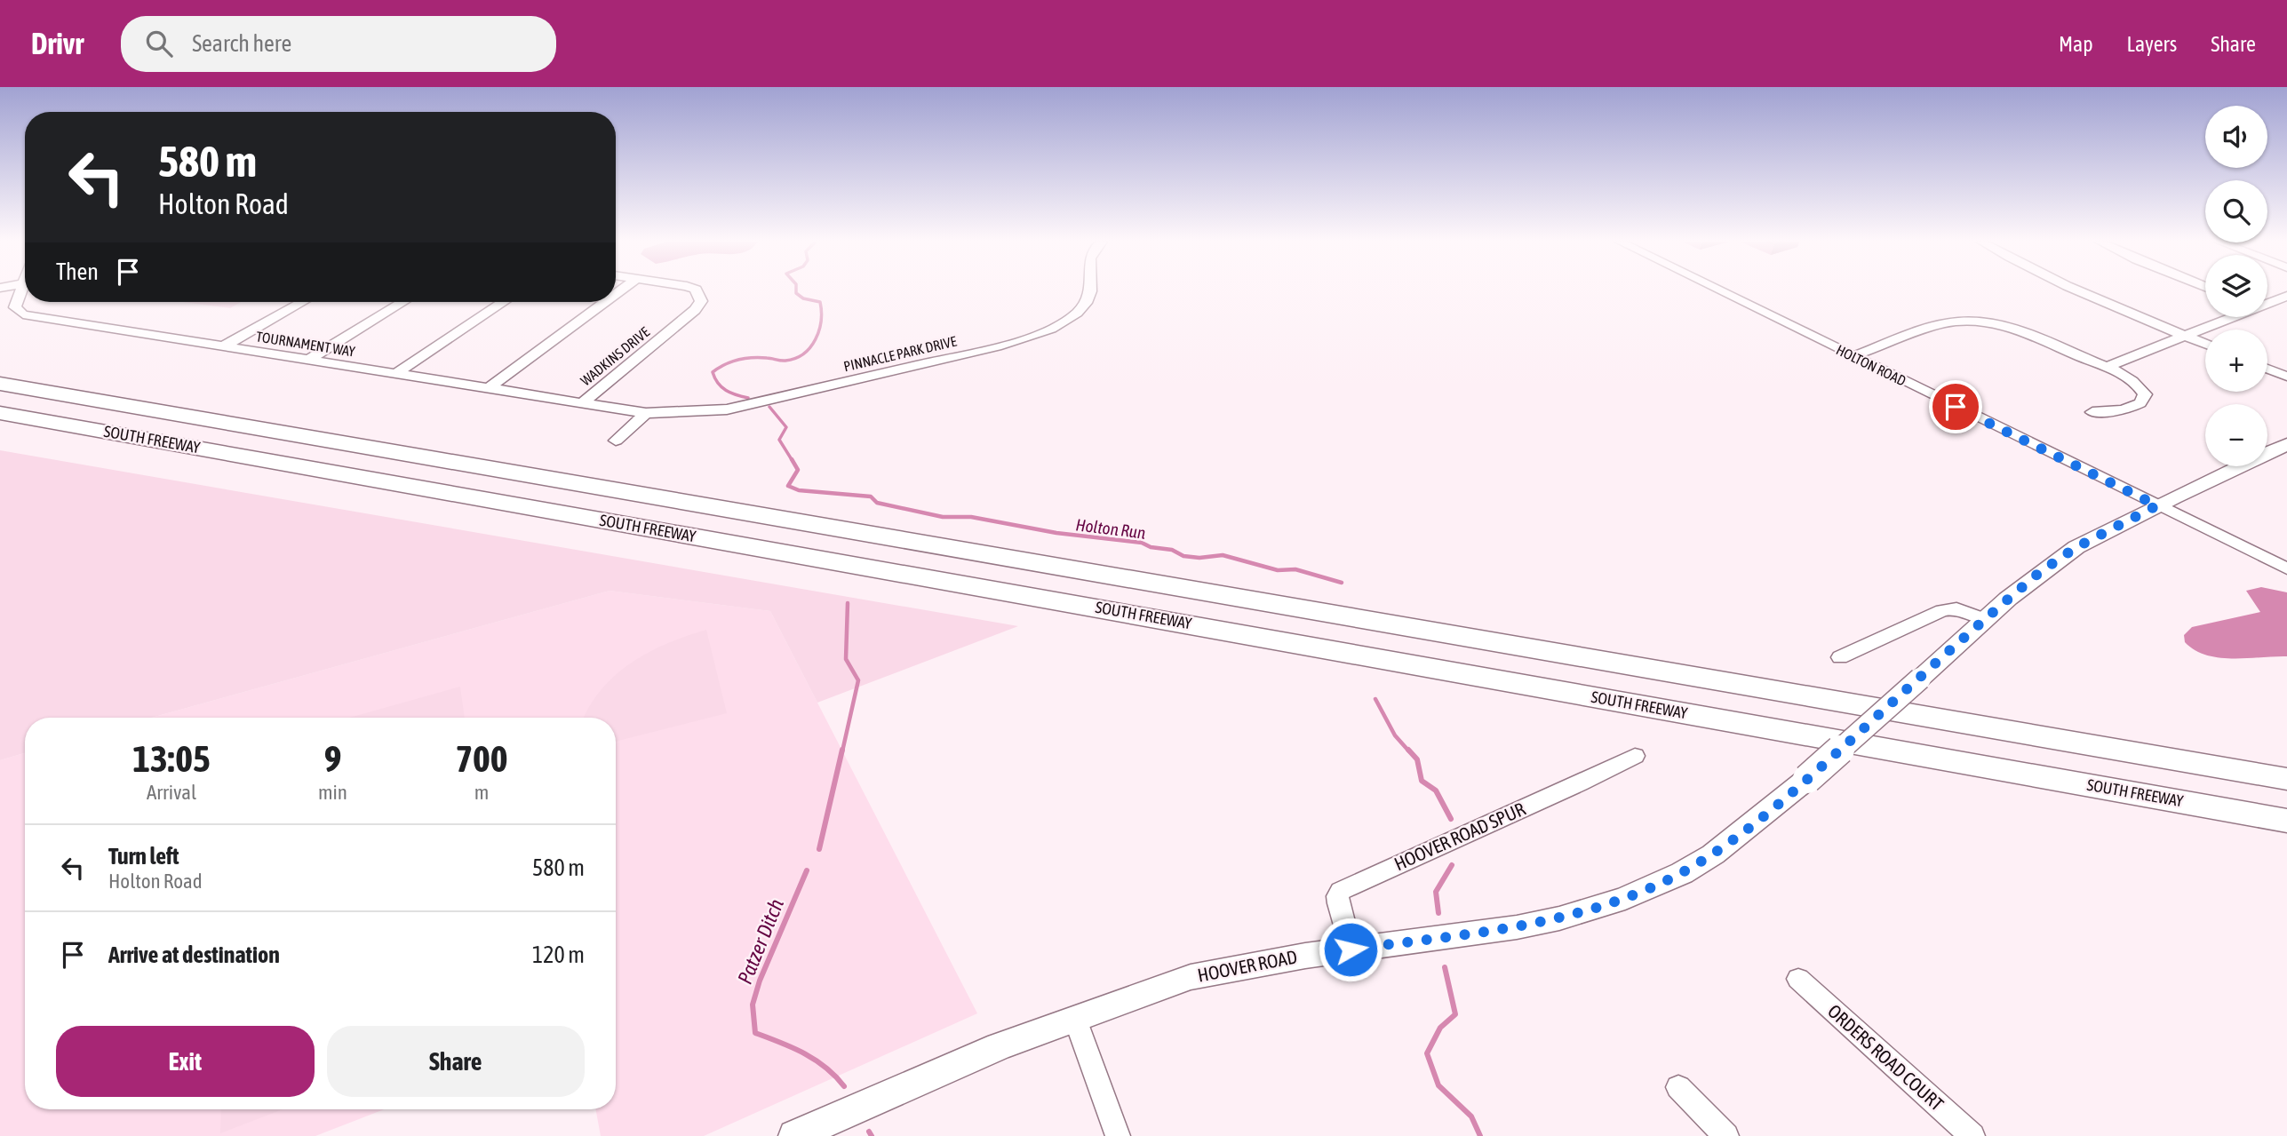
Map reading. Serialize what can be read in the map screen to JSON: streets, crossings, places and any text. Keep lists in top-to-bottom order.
{
  "streets": {
    "highway": ["SOUTH FREEWAY"],
    "main road": ["HOOVER ROAD"],
    "street": [
      "TOURNAMENT WAY",
      "PINNACLE PARK DRIVE",
      "WADKINS DRIVE",
      "HOLTON ROAD",
      "HOOVER ROAD SPUR",
      "ORDERS ROAD COURT"
    ]
  },
  "crossings": [
    ["TOURNAMENT WAY", "PINNACLE PARK DRIVE"],
    ["TOURNAMENT WAY", "WADKINS DRIVE"],
    ["HOLTON ROAD", "HOOVER ROAD"],
    ["HOOVER ROAD SPUR", "HOOVER ROAD"]
  ],
  "water": ["Holton Run", "Patzer Ditch"],
  "page": {
    "header": "Drivr",
    "search": "Search here",
    "nav": ["Map", "Layers", "Share"],
    "map_buttons": ["+", "−"],
    "turn": ["580 m", "Holton Road"],
    "then": "Then",
    "eta": [
      "13:05",
      "Arrival",
      "9",
      "min",
      "700",
      "m"
    ],
    "list": [
      {
        "name": "Turn left",
        "note": "Holton Road",
        "value": "580 m"
      },
      {
        "name": "Arrive at destination",
        "value": "120 m"
      }
    ],
    "buttons": ["Exit", "Share"]
  }
}
